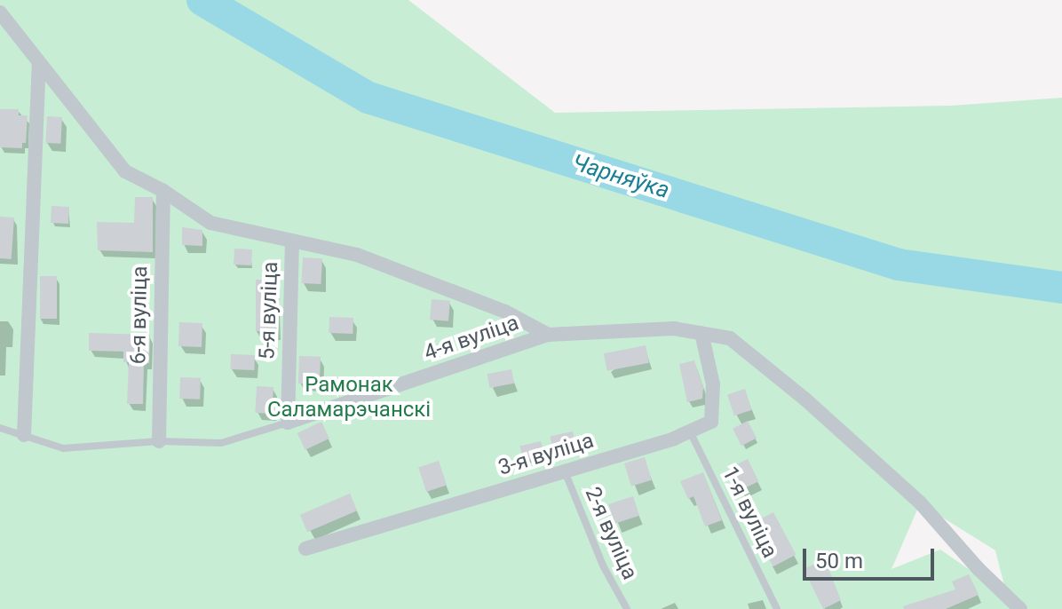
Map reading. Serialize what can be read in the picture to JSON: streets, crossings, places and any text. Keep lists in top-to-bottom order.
{
  "streets": {
    "street": [
      "5-я вуліца",
      "6-я вуліца",
      "4-я вуліца",
      "3-я вуліца"
    ],
    "lane": ["1-я вуліца", "2-я вуліца"]
  },
  "crossings": [
    ["5-я вуліца", "4-я вуліца"],
    ["4-я вуліца", "3-я вуліца"],
    ["3-я вуліца", "1-я вуліца"],
    ["3-я вуліца", "2-я вуліца"]
  ],
  "water": ["Чарняўка"],
  "parks": ["Рамонак Саламарэчанскі"],
  "scale_bar": "50 m"
}
